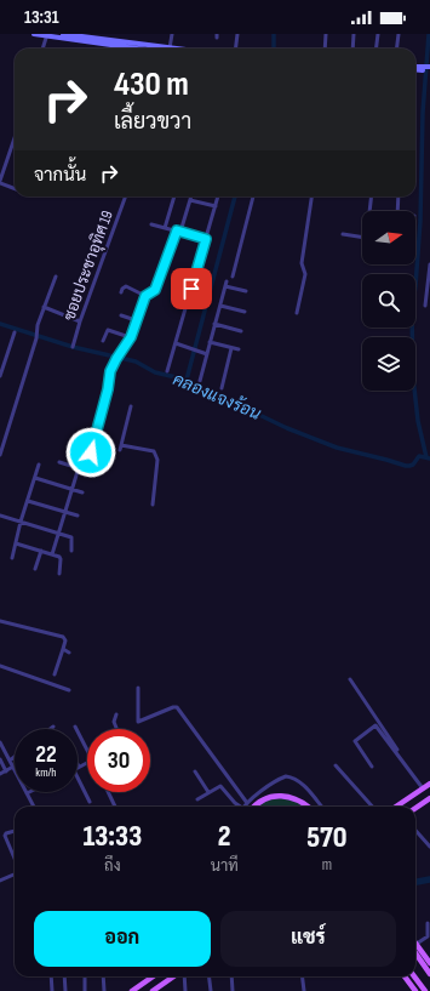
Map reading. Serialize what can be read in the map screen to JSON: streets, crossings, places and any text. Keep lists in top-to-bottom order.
{
  "streets": {
    "street": ["ซอยประชาอุทิศ 19"]
  },
  "water": ["คลองแจงร้อน"],
  "north": "right",
  "page": {
    "status": "13:31",
    "turn": ["430 m", "เลี้ยวขวา"],
    "then": "จากนั้น",
    "speed": "22 km/h",
    "limit": "30",
    "eta": [
      "13:33",
      "ถึง",
      "2",
      "นาที",
      "570",
      "m"
    ],
    "buttons": ["ออก", "แชร์"]
  }
}
